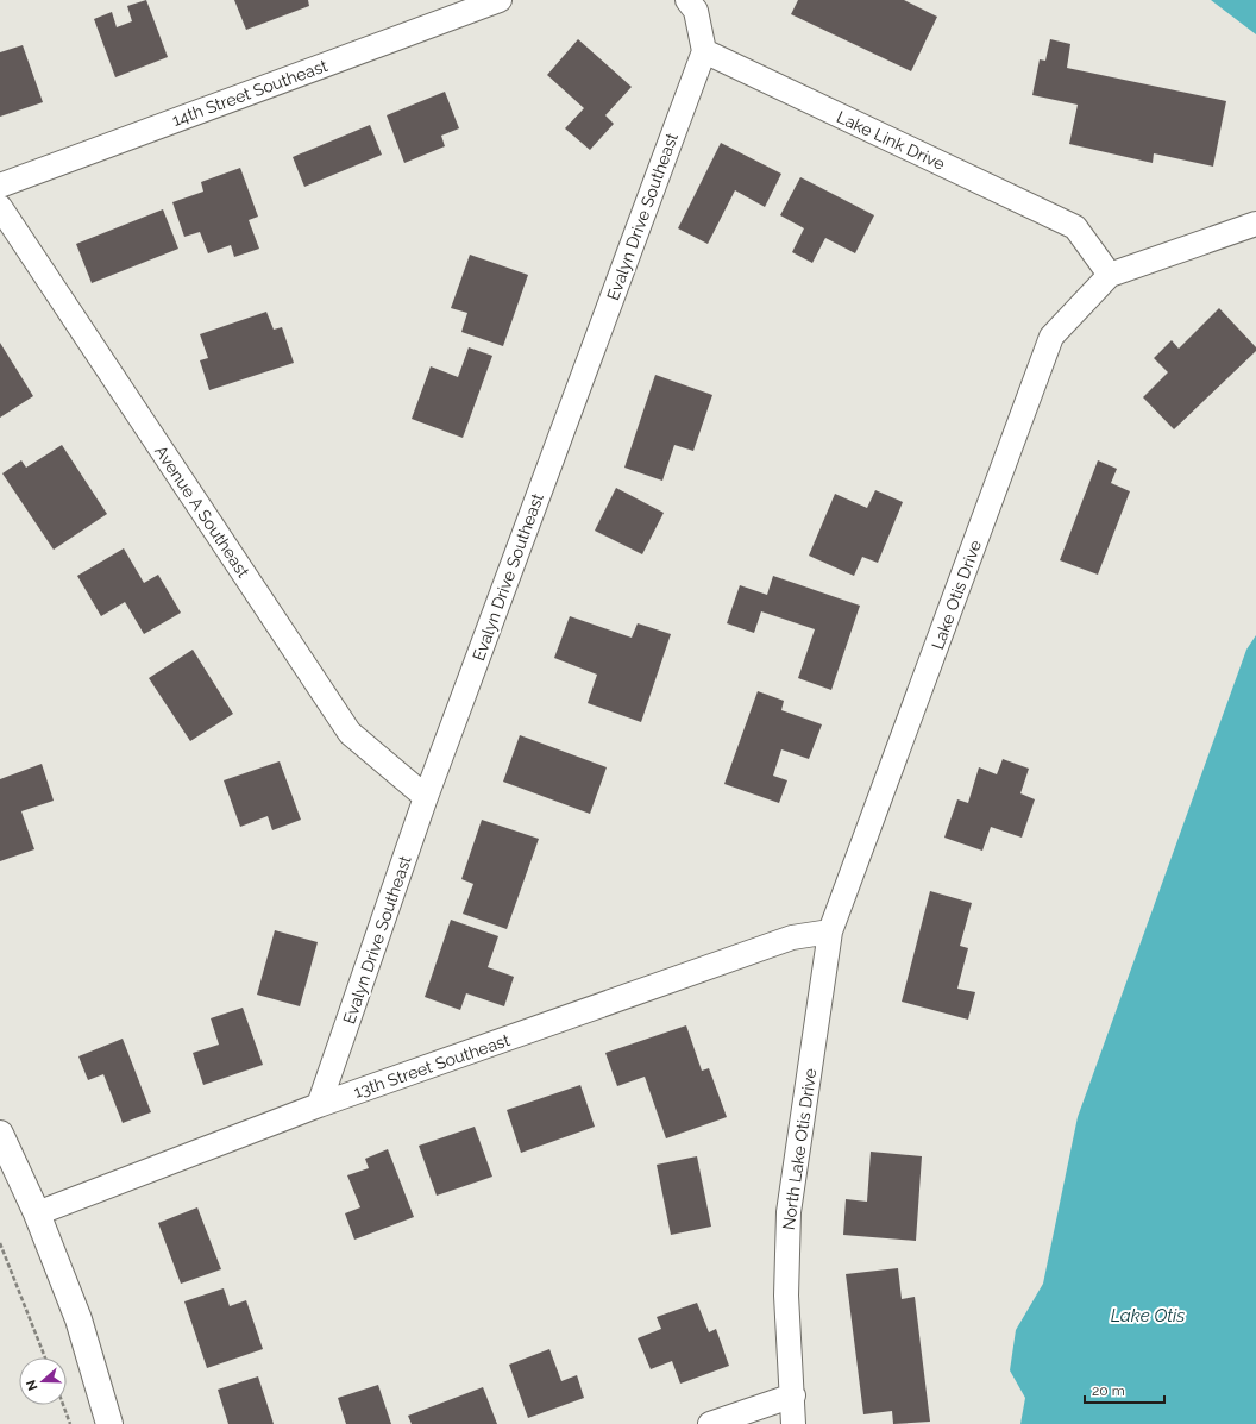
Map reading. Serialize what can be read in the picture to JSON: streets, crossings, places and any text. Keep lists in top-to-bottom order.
{
  "streets": {
    "street": [
      "14th Street Southeast",
      "Lake Link Drive",
      "Evalyn Drive Southeast",
      "Avenue A Southeast",
      "Lake Otis Drive",
      "13th Street Southeast",
      "North Lake Otis Drive"
    ]
  },
  "crossings": [
    ["Lake Link Drive", "Evalyn Drive Southeast"],
    ["Lake Link Drive", "Lake Otis Drive"],
    ["Evalyn Drive Southeast", "Avenue A Southeast"],
    ["Evalyn Drive Southeast", "13th Street Southeast"],
    ["Lake Otis Drive", "13th Street Southeast"],
    ["Lake Otis Drive", "North Lake Otis Drive"],
    ["13th Street Southeast", "North Lake Otis Drive"]
  ],
  "water": ["Lake Otis"],
  "scale_bar": "20 m",
  "north": "left"
}
